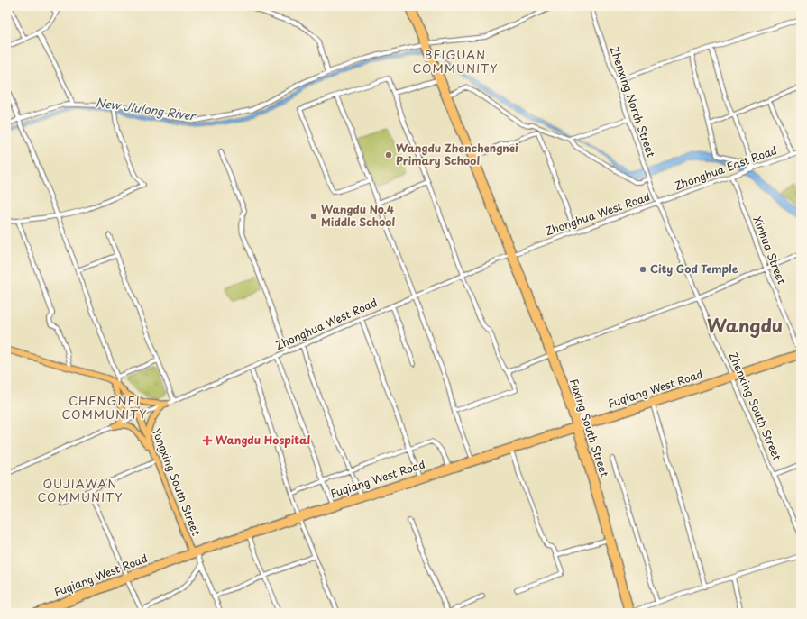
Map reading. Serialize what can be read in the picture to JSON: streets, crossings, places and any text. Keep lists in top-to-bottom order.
{
  "streets": {
    "main road": ["Fuqiang West Road", "Fuxing South Street", "Yongxing South Street"],
    "street": [
      "Zhenxing North Street",
      "Zhonghua East Road",
      "Zhonghua West Road",
      "Xinhua Street",
      "Zhenxing South Street"
    ]
  },
  "crossings": [
    ["Zhenxing North Street", "Zhonghua East Road"],
    ["Zhenxing North Street", "Zhonghua West Road"],
    ["Zhenxing North Street", "Zhenxing South Street"],
    ["Zhonghua East Road", "Zhonghua West Road"],
    ["Zhonghua East Road", "Xinhua Street"],
    ["Zhonghua East Road", "Zhenxing South Street"],
    ["Zhonghua West Road", "Zhenxing South Street"],
    ["Zhonghua West Road", "Fuxing South Street"],
    ["Zhonghua West Road", "Yongxing South Street"],
    ["Fuqiang West Road", "Zhenxing South Street"],
    ["Fuqiang West Road", "Fuxing South Street"],
    ["Fuqiang West Road", "Yongxing South Street"]
  ],
  "districts": [
    "BEIGUAN COMMUNITY",
    "Wangdu",
    "CHENGNEI COMMUNITY",
    "QUJIAWAN COMMUNITY"
  ],
  "water": ["New Jiulong River"],
  "places": {
    "other": ["Wangdu Zhenchengnei Primary School", "Wangdu No.4 Middle School", "City God Temple"],
    "health": ["Wangdu Hospital"]
  }
}
